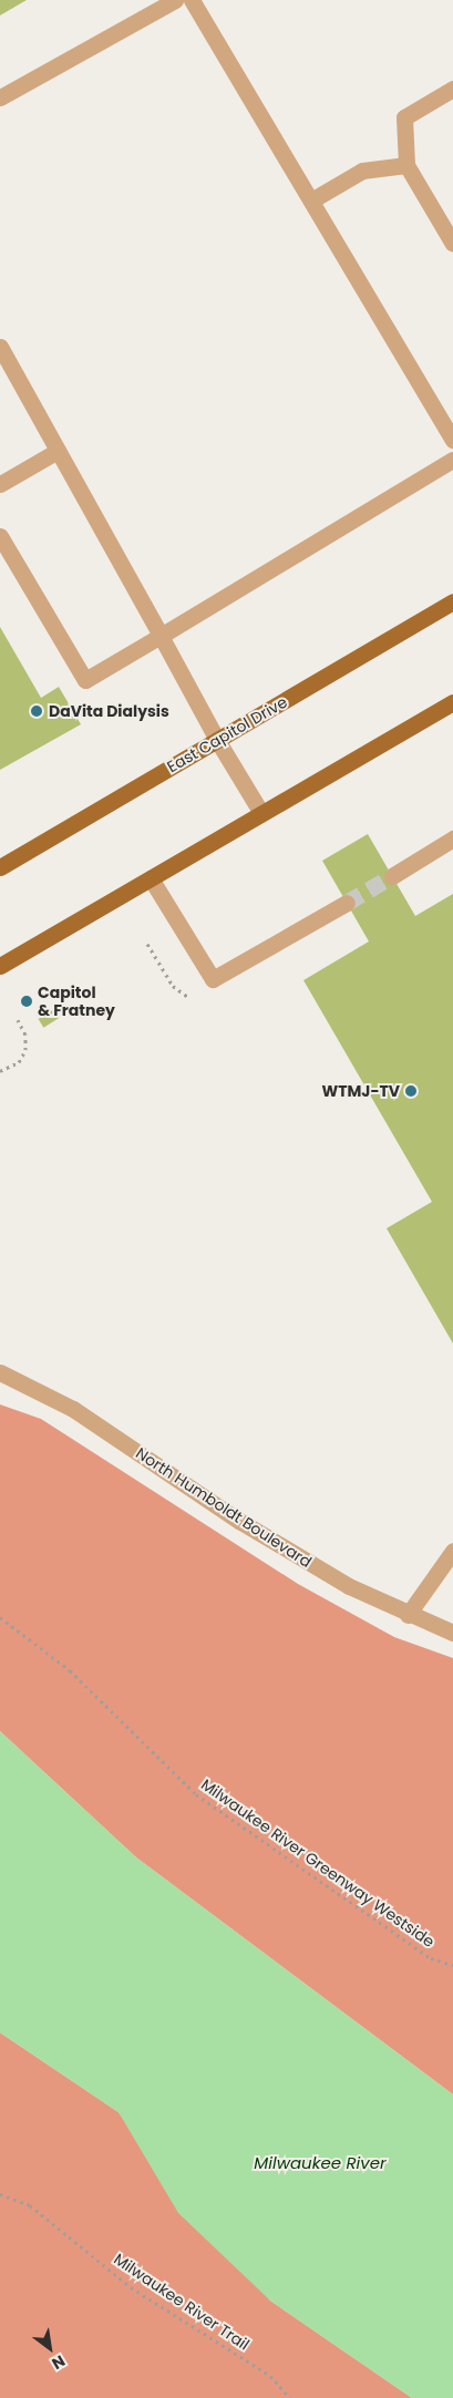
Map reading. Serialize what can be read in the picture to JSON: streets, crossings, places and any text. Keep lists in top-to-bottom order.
{
  "streets": {
    "main road": ["East Capitol Drive"],
    "street": ["North Humboldt Boulevard"],
    "path": ["Milwaukee River Greenway Westside", "Milwaukee River Trail"]
  },
  "water": ["Milwaukee River"],
  "places": ["DaVita Dialysis", "Capitol & Fratney", "WTMJ-TV"],
  "north": "bottom right"
}
